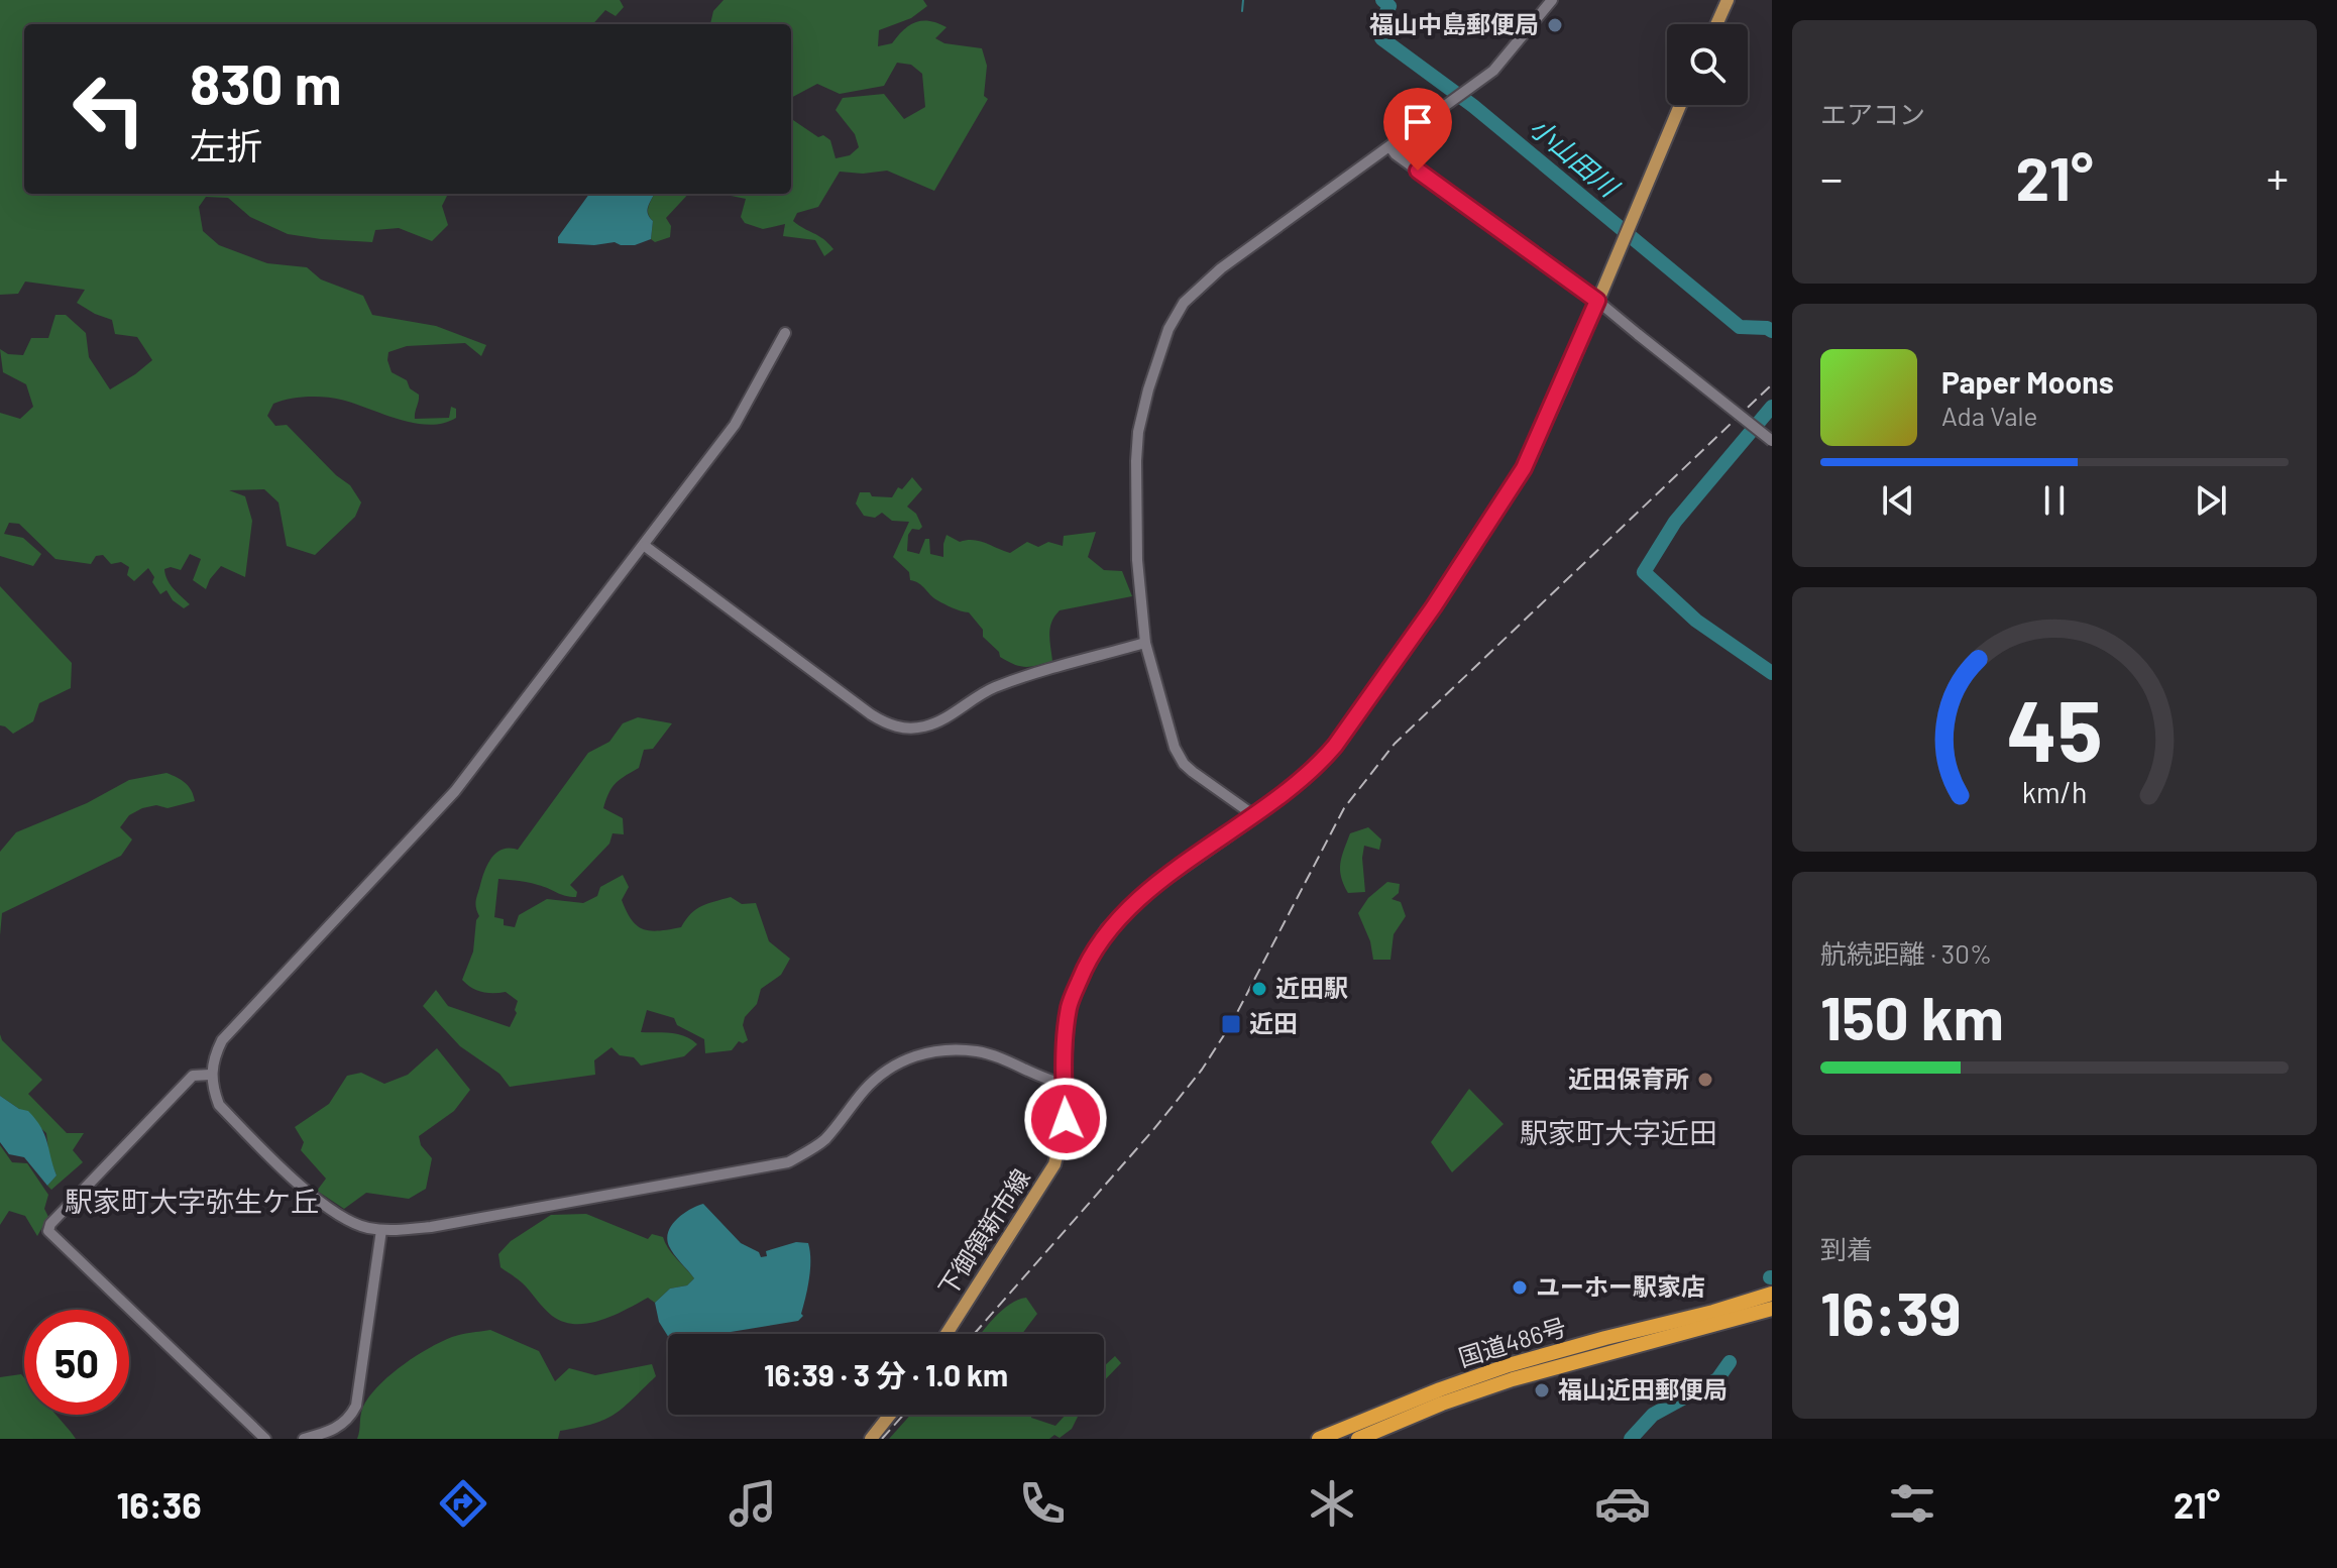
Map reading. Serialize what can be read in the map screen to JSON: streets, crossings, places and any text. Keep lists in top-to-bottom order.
{
  "streets": {
    "highway": ["国道486号"],
    "main road": ["下御領新市線"]
  },
  "districts": ["駅家町大字近田", "駅家町大字弥生ケ丘"],
  "water": ["小山田川"],
  "places": {
    "other": [
      "福山中島郵便局",
      "近田駅",
      "近田保育所",
      "ユーホー駅家店",
      "福山近田郵便局"
    ],
    "transit": ["近田"]
  },
  "page": {
    "tile": [
      "エアコン",
      ["航続距離 · 30%", "150 km"],
      ["到着", "16:39"]
    ],
    "turn": ["830 m", "左折"],
    "heat": ["−", "21°", "+"],
    "song": ["Paper Moons", "Ada Vale"],
    "limit": "50",
    "trip": "16:39 · 3 分 · 1.0 km",
    "tabs": ["16:36", "21°"],
    "gauge": ["45", "km/h"]
  }
}
